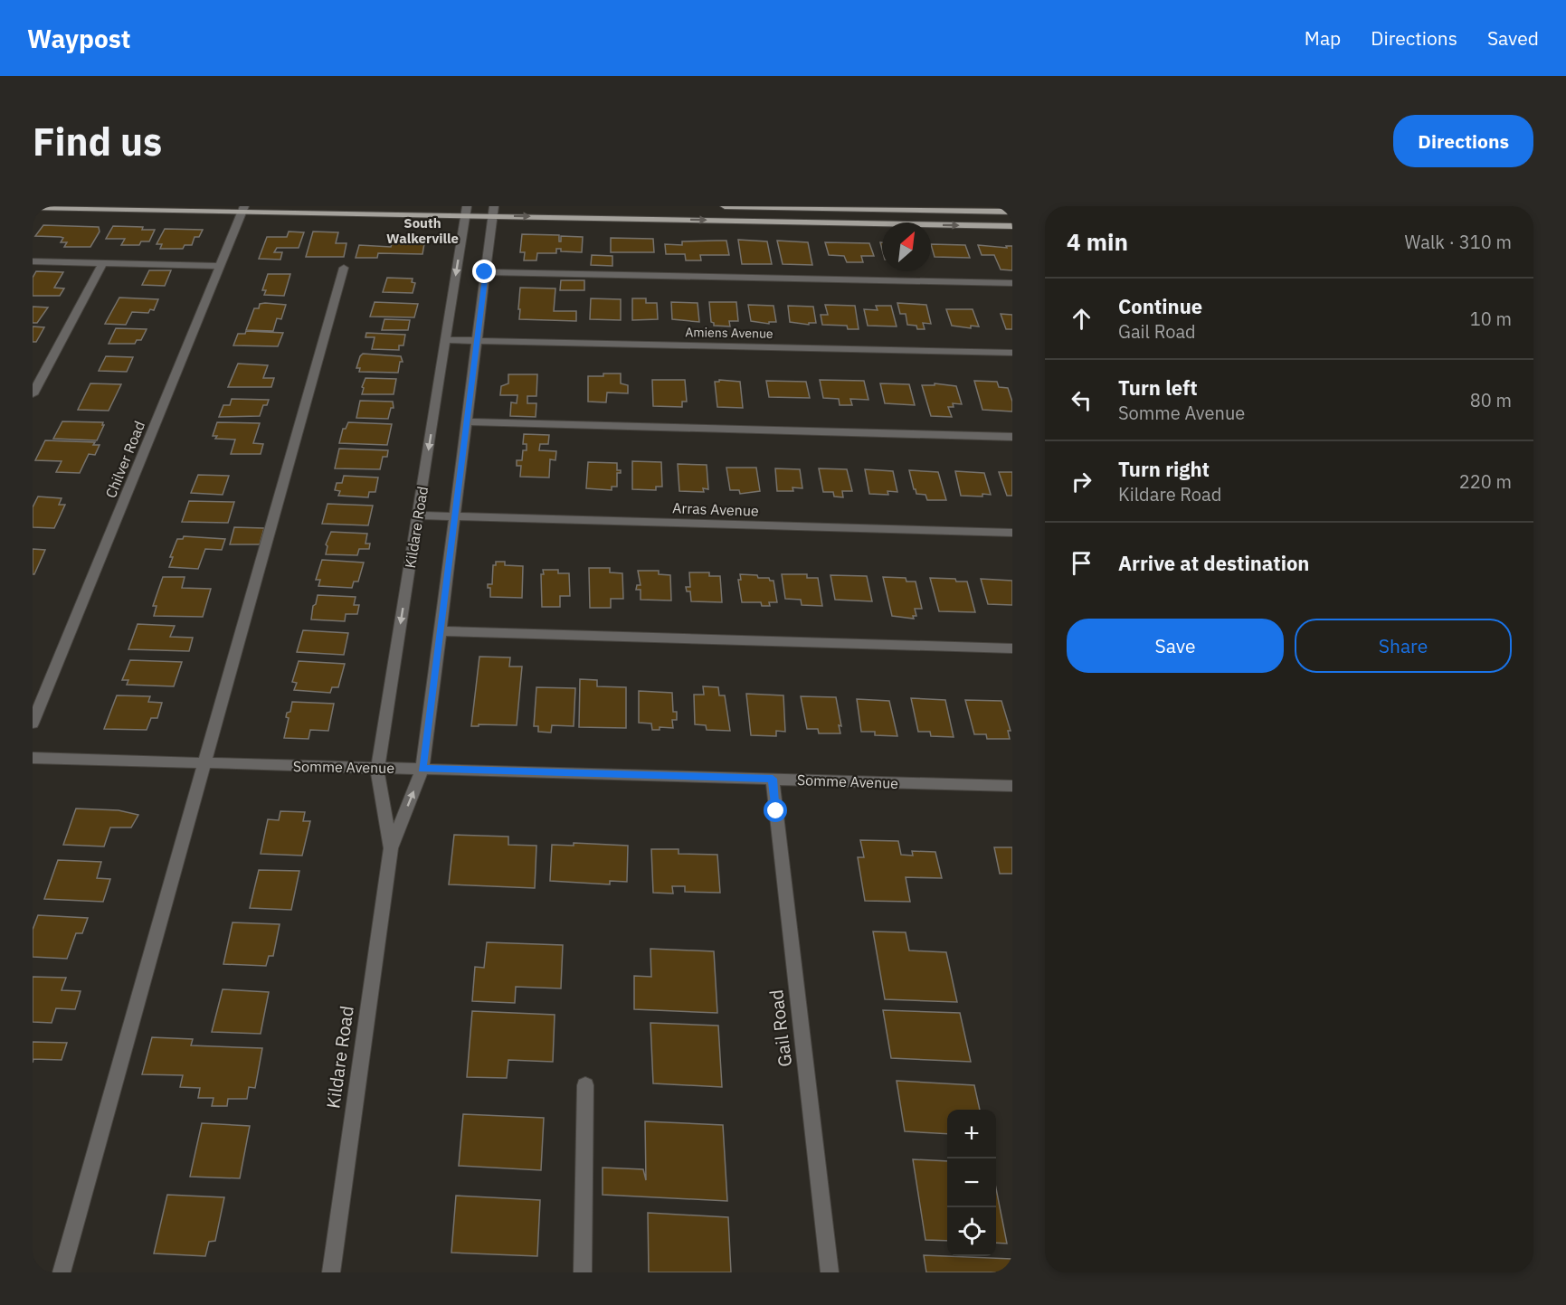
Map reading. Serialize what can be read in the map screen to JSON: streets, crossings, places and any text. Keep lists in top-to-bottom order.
{
  "streets": {
    "street": [
      "Amiens Avenue",
      "Chilver Road",
      "Arras Avenue",
      "Kildare Road",
      "Somme Avenue",
      "Gail Road"
    ]
  },
  "crossings": [
    ["Amiens Avenue", "Kildare Road"],
    ["Arras Avenue", "Kildare Road"],
    ["Kildare Road", "Somme Avenue"],
    ["Somme Avenue", "Gail Road"]
  ],
  "districts": ["South Walkerville"],
  "north": "top right",
  "page": {
    "header": "Waypost",
    "nav": ["Map", "Directions", "Saved"],
    "buttons": [
      "Directions",
      ["Save", "Share"]
    ],
    "title": "Find us",
    "heading": ["4 min", "Walk · 310 m"],
    "list": [
      ["Continue", "Gail Road", "10 m"],
      ["Turn left", "Somme Avenue", "80 m"],
      ["Turn right", "Kildare Road", "220 m"],
      "Arrive at destination"
    ],
    "map_buttons": ["+", "−"]
  }
}
